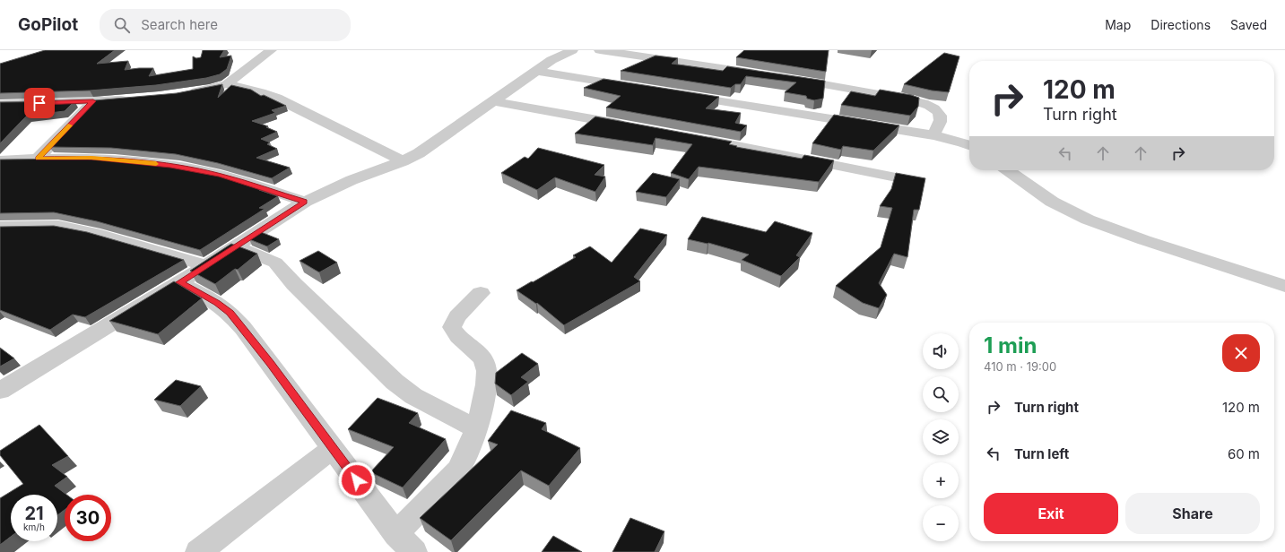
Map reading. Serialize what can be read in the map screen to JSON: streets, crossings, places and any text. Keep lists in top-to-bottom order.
{
  "page": {
    "header": "GoPilot",
    "search": "Search here",
    "nav": ["Map", "Directions", "Saved"],
    "turn": ["120 m", "Turn right"],
    "heading": ["1 min", "410 m · 19:00"],
    "map_buttons": ["+", "−"],
    "list": [
      {
        "name": "Turn right",
        "value": "120 m"
      },
      {
        "name": "Turn left",
        "value": "60 m"
      }
    ],
    "buttons": ["Exit", "Share"],
    "speed": "21 km/h",
    "limit": "30"
  }
}
